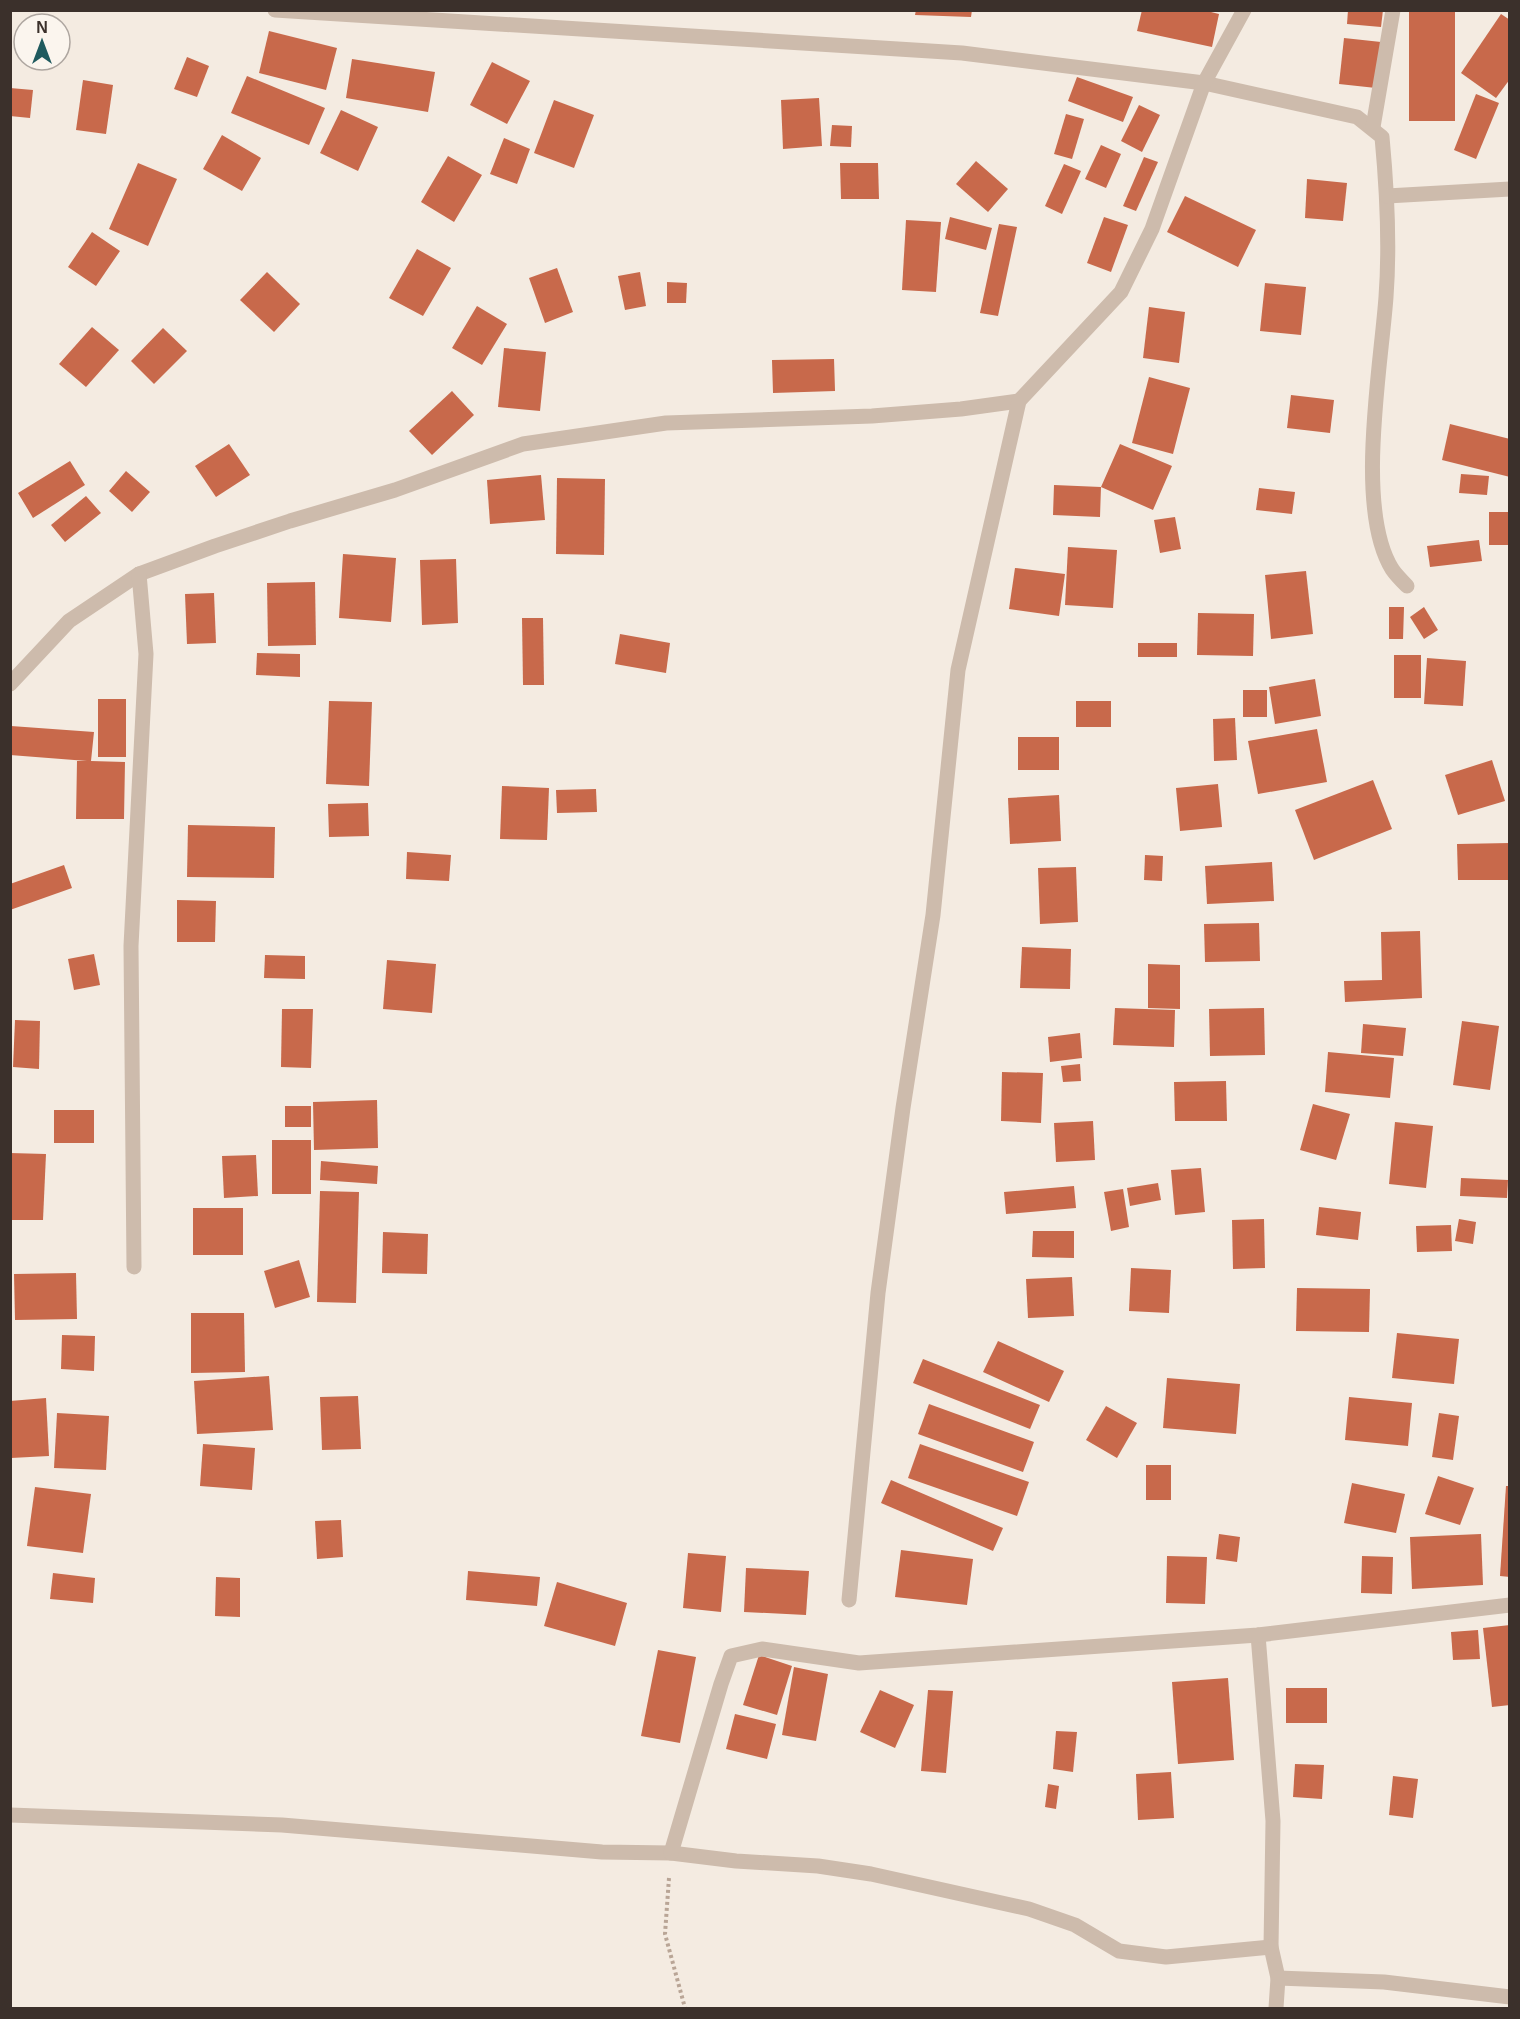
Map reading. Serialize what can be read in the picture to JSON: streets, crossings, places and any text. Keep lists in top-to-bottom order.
{
  "north": "top"
}
